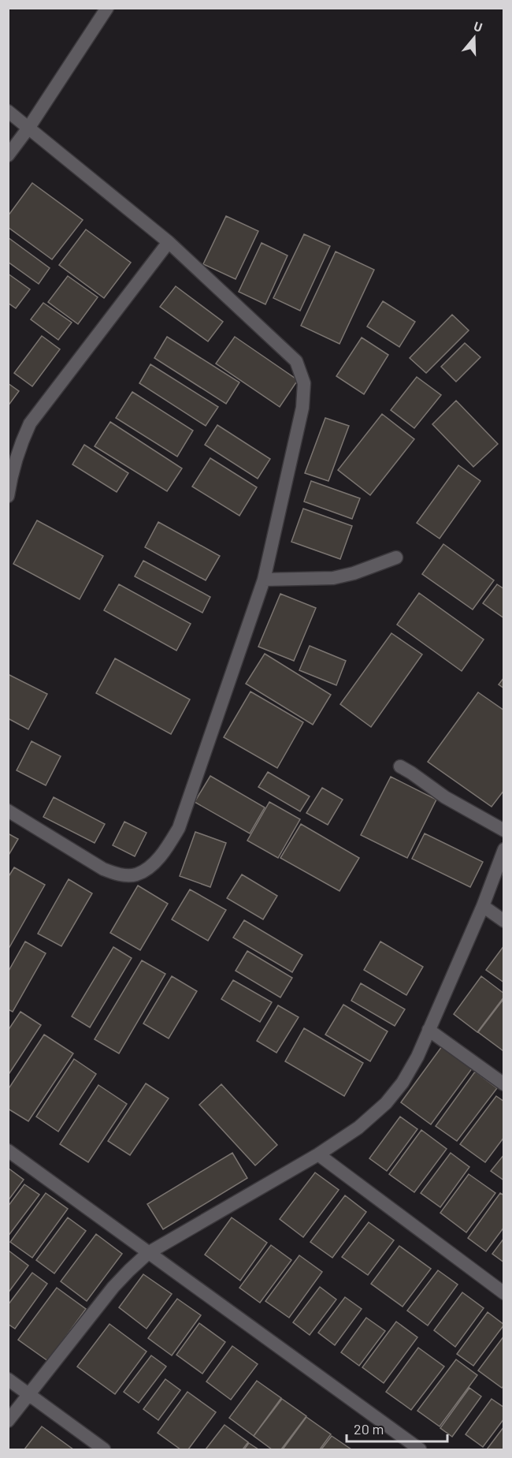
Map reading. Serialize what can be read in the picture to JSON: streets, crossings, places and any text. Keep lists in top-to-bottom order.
{
  "scale_bar": "20 m",
  "north": "top"
}
